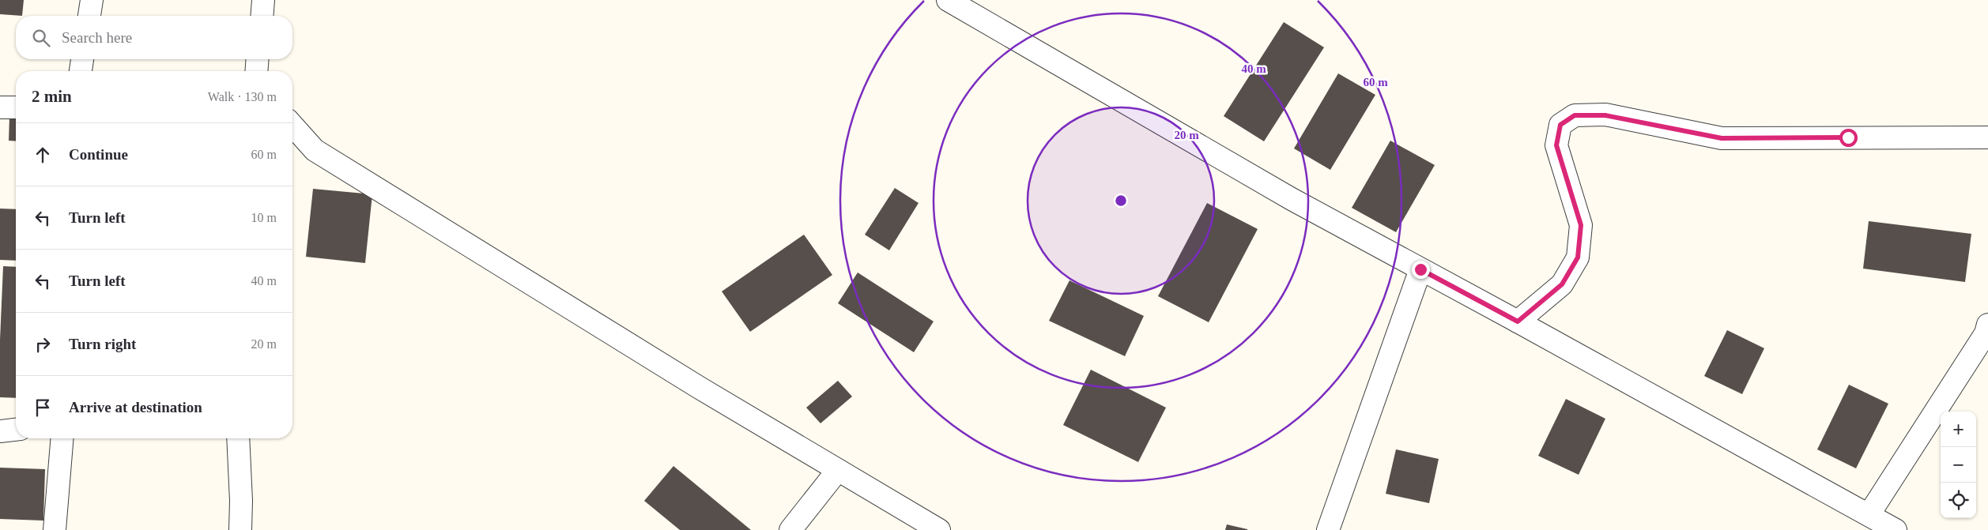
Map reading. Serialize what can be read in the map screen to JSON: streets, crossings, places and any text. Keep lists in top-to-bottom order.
{
  "page": {
    "search": "Search here",
    "heading": ["2 min", "Walk · 130 m"],
    "list": [
      ["Continue", "60 m"],
      ["Turn left", "10 m"],
      ["Turn left", "40 m"],
      ["Turn right", "20 m"],
      "Arrive at destination"
    ],
    "map_buttons": ["+", "−"]
  },
  "rings": ["40 m", "60 m", "20 m"]
}
